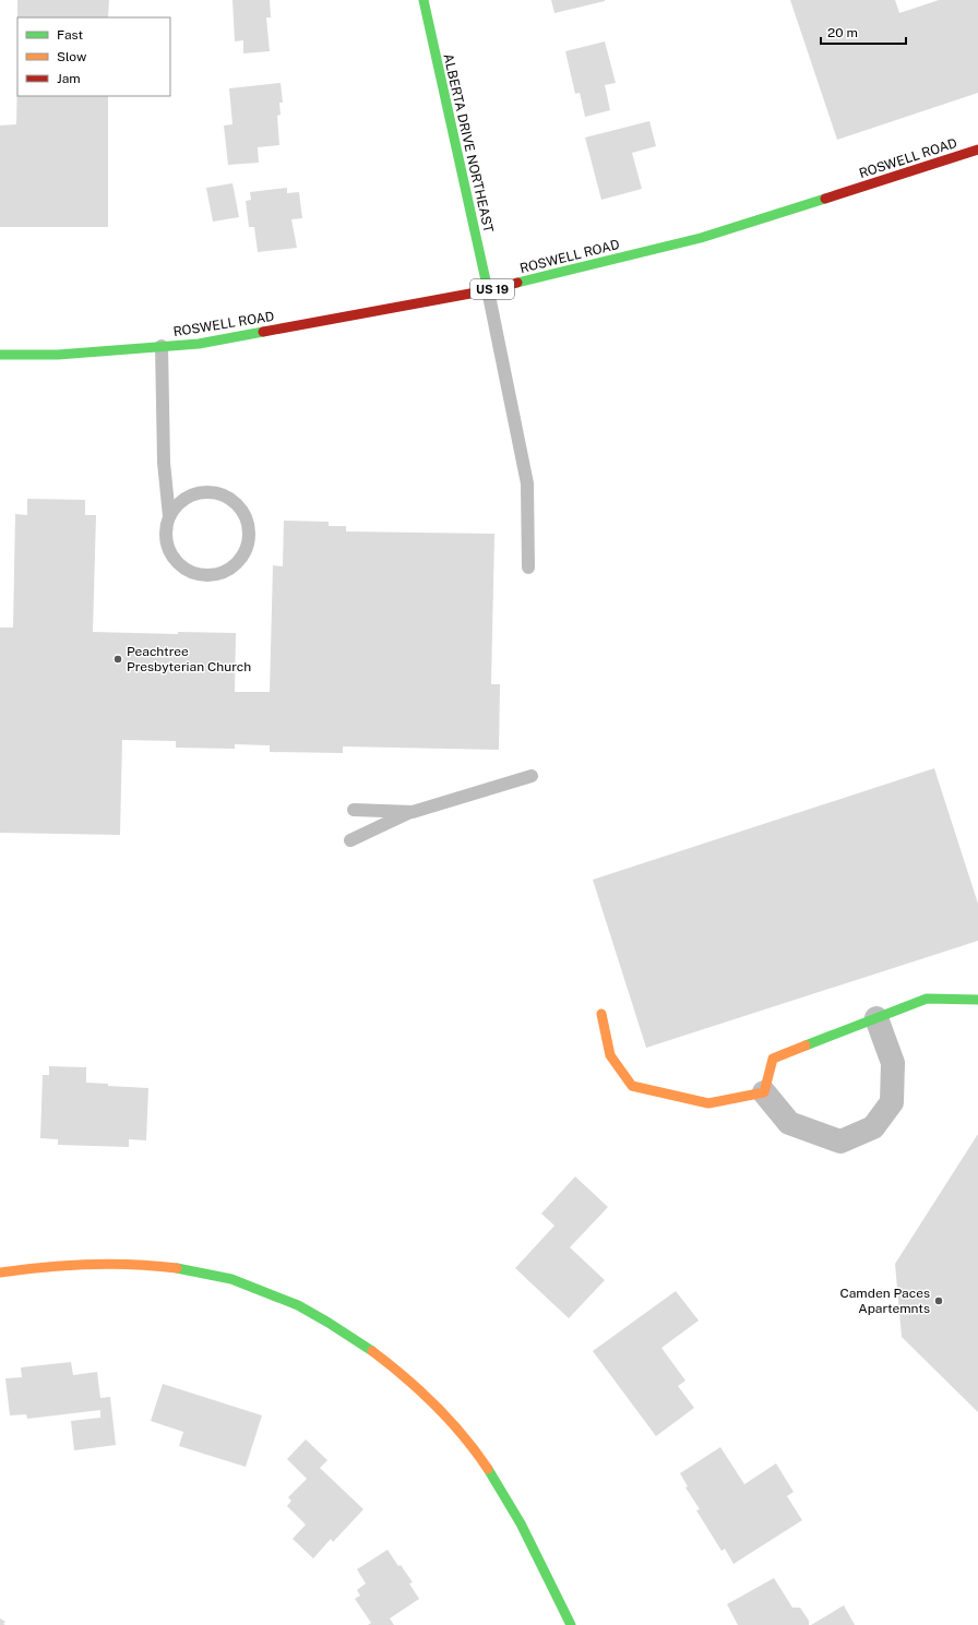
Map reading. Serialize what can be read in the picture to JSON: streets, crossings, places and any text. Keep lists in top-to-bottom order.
{
  "streets": {
    "street": ["ALBERTA DRIVE NORTHEAST", "ROSWELL ROAD", "US 19"]
  },
  "crossings": [
    ["ALBERTA DRIVE NORTHEAST", "ROSWELL ROAD"]
  ],
  "places": ["Peachtree Presbyterian Church", "Camden Paces Apartemnts"],
  "legend": ["Fast", "Slow", "Jam"],
  "scale_bar": "20 m"
}
